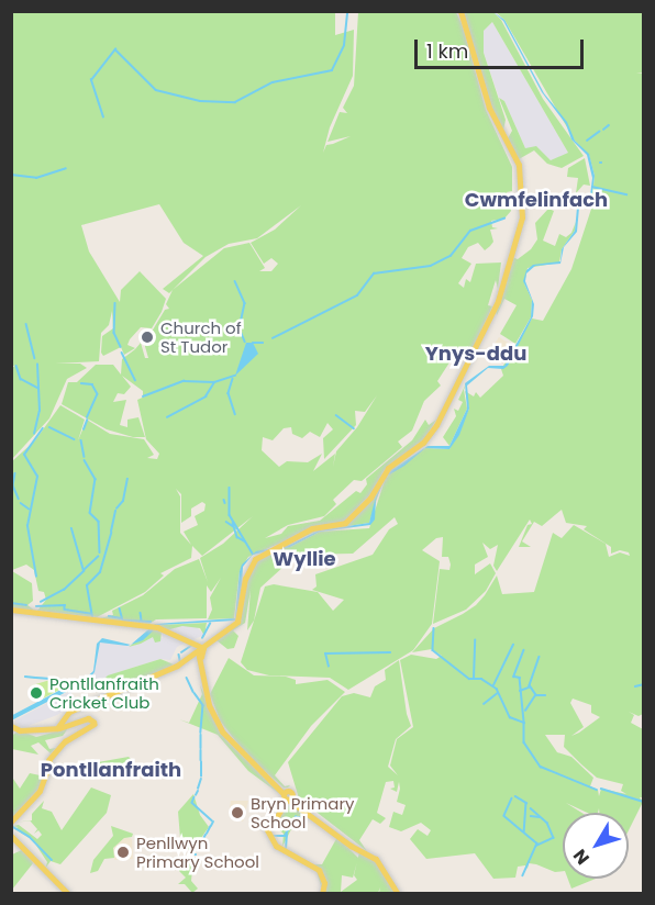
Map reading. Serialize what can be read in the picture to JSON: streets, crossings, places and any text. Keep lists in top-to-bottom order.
{
  "districts": [
    "Cwmfelinfach",
    "Ynys-ddu",
    "Wyllie",
    "Pontllanfraith"
  ],
  "places": [
    "Church of St Tudor",
    "Pontllanfraith Cricket Club",
    "Bryn Primary School",
    "Penllwyn Primary School"
  ],
  "scale_bar": "1 km",
  "north": "bottom left"
}
